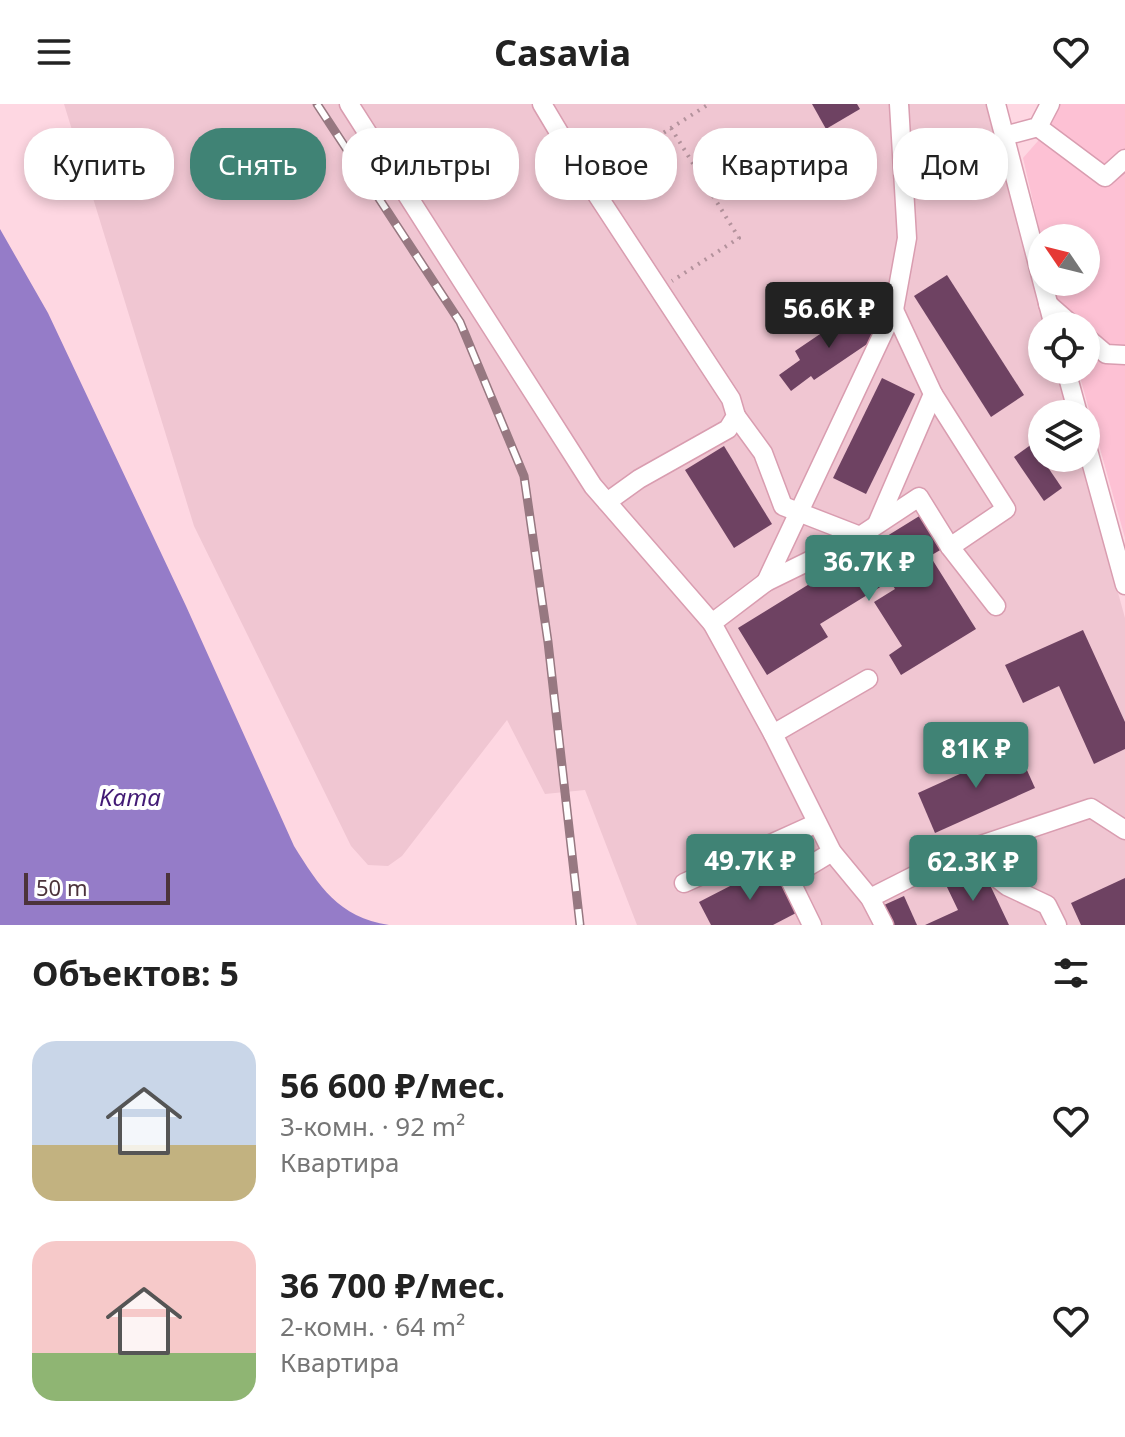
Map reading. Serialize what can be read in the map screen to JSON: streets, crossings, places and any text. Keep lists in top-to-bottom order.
{
  "water": ["Kama"],
  "scale_bar": "50 m",
  "north": "top left",
  "page": {
    "header": "Casavia",
    "chip": [
      "Купить",
      "Снять",
      "Фильтры",
      "Новое",
      "Квартира",
      "Дом"
    ],
    "price": [
      "56.6K ₽",
      "36.7K ₽",
      "81K ₽",
      "49.7K ₽",
      "62.3K ₽"
    ],
    "scale": "50 m",
    "heading": "Объектов: 5",
    "list": [
      {
        "name": "56 600 ₽/мес.",
        "note": "3-комн. · 92 m² · Квартира"
      },
      {
        "name": "36 700 ₽/мес.",
        "note": "2-комн. · 64 m² · Квартира"
      }
    ]
  }
}
